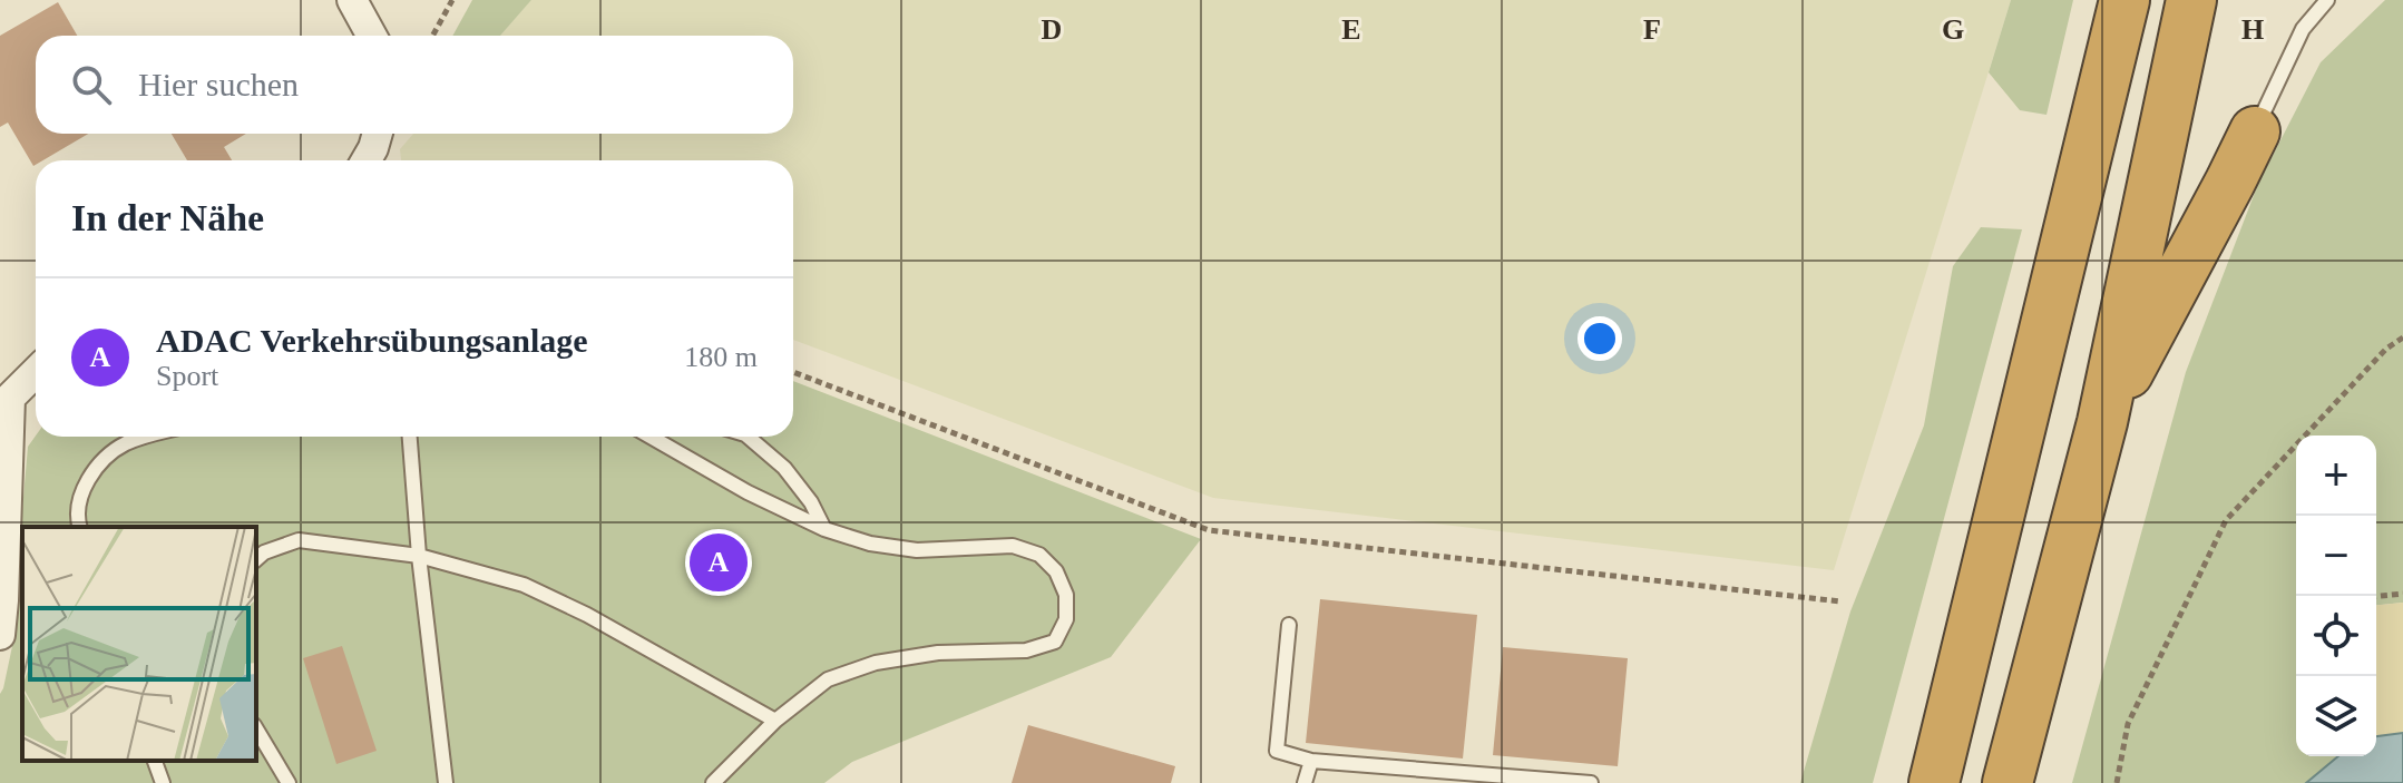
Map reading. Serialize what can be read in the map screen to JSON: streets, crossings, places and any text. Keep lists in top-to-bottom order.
{
  "page": {
    "search": "Hier suchen",
    "heading": "In der Nähe",
    "list": [
      {
        "mark": "A",
        "name": "ADAC Verkehrsübungsanlage",
        "note": "Sport",
        "value": "180 m"
      }
    ],
    "map_buttons": ["+", "−"],
    "pins": "A"
  },
  "grid": {
    "columns": [
      "D",
      "E",
      "F",
      "G",
      "H"
    ]
  }
}
